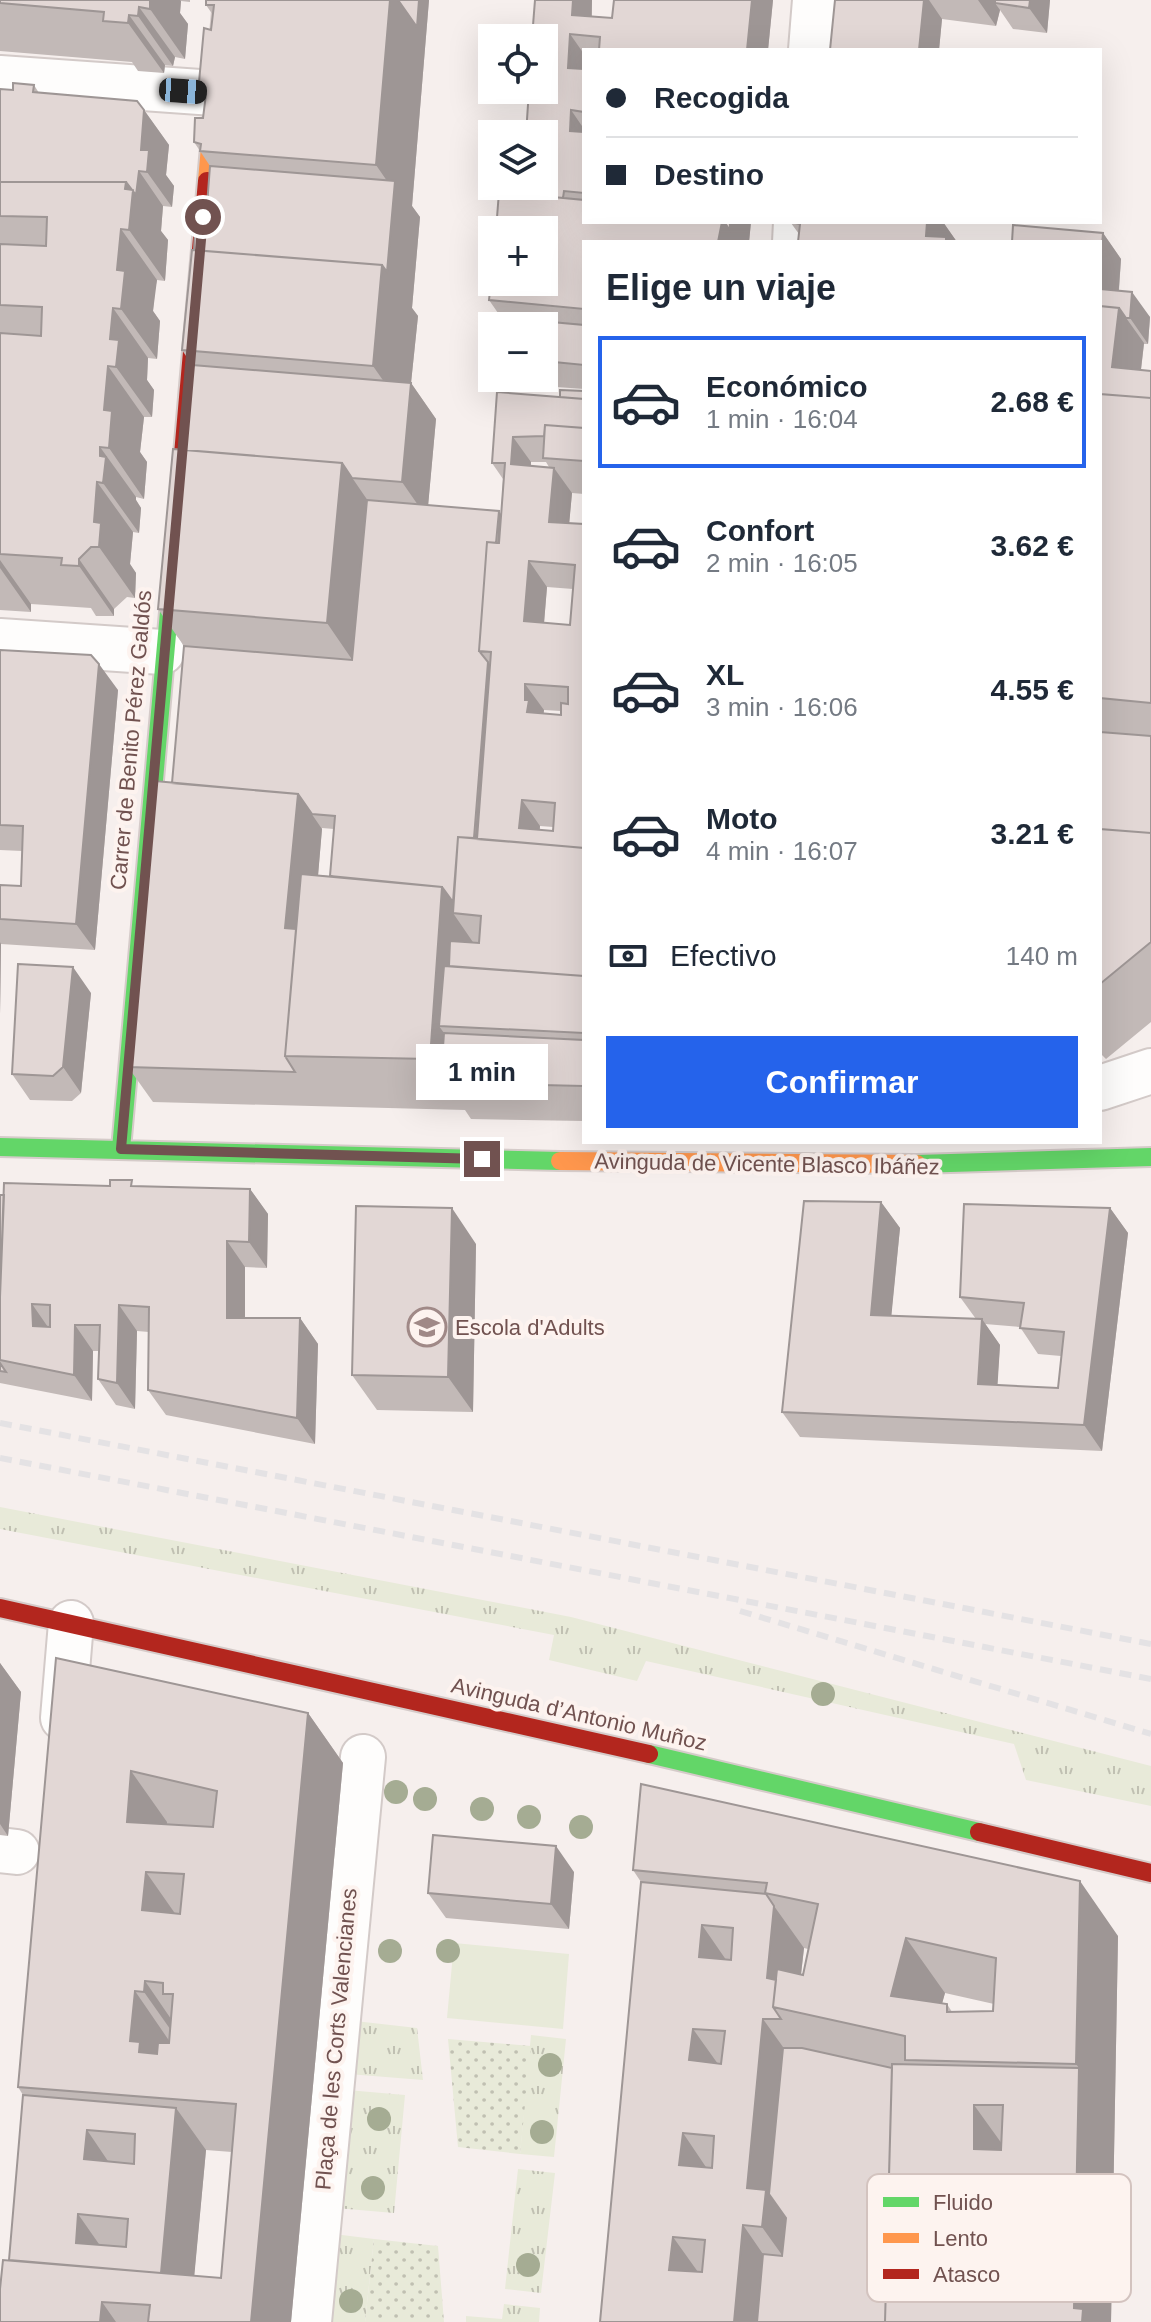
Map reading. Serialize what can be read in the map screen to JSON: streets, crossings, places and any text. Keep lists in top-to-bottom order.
{
  "streets": {
    "street": [
      "Carrer de Benito Pérez Galdós",
      "Avinguda de Vicente Blasco Ibáñez",
      "Avinguda d’Antonio Muñoz",
      "Plaça de les Corts Valencianes"
    ]
  },
  "crossings": [
    ["Carrer de Benito Pérez Galdós", "Avinguda de Vicente Blasco Ibáñez"]
  ],
  "places": {
    "school or university": ["Escola d'Adults"]
  },
  "legend": ["Fluido", "Lento", "Atasco"],
  "page": {
    "map_buttons": ["+", "−"],
    "banner": ["Recogida", "Destino"],
    "heading": "Elige un viaje",
    "list": [
      {
        "name": "Económico",
        "note": "1 min · 16:04",
        "value": "2.68 €"
      },
      {
        "name": "Confort",
        "note": "2 min · 16:05",
        "value": "3.62 €"
      },
      {
        "name": "XL",
        "note": "3 min · 16:06",
        "value": "4.55 €"
      },
      {
        "name": "Moto",
        "note": "4 min · 16:07",
        "value": "3.21 €"
      }
    ],
    "pay": ["Efectivo", "140 m"],
    "buttons": "Confirmar",
    "bubble": "1 min"
  }
}
